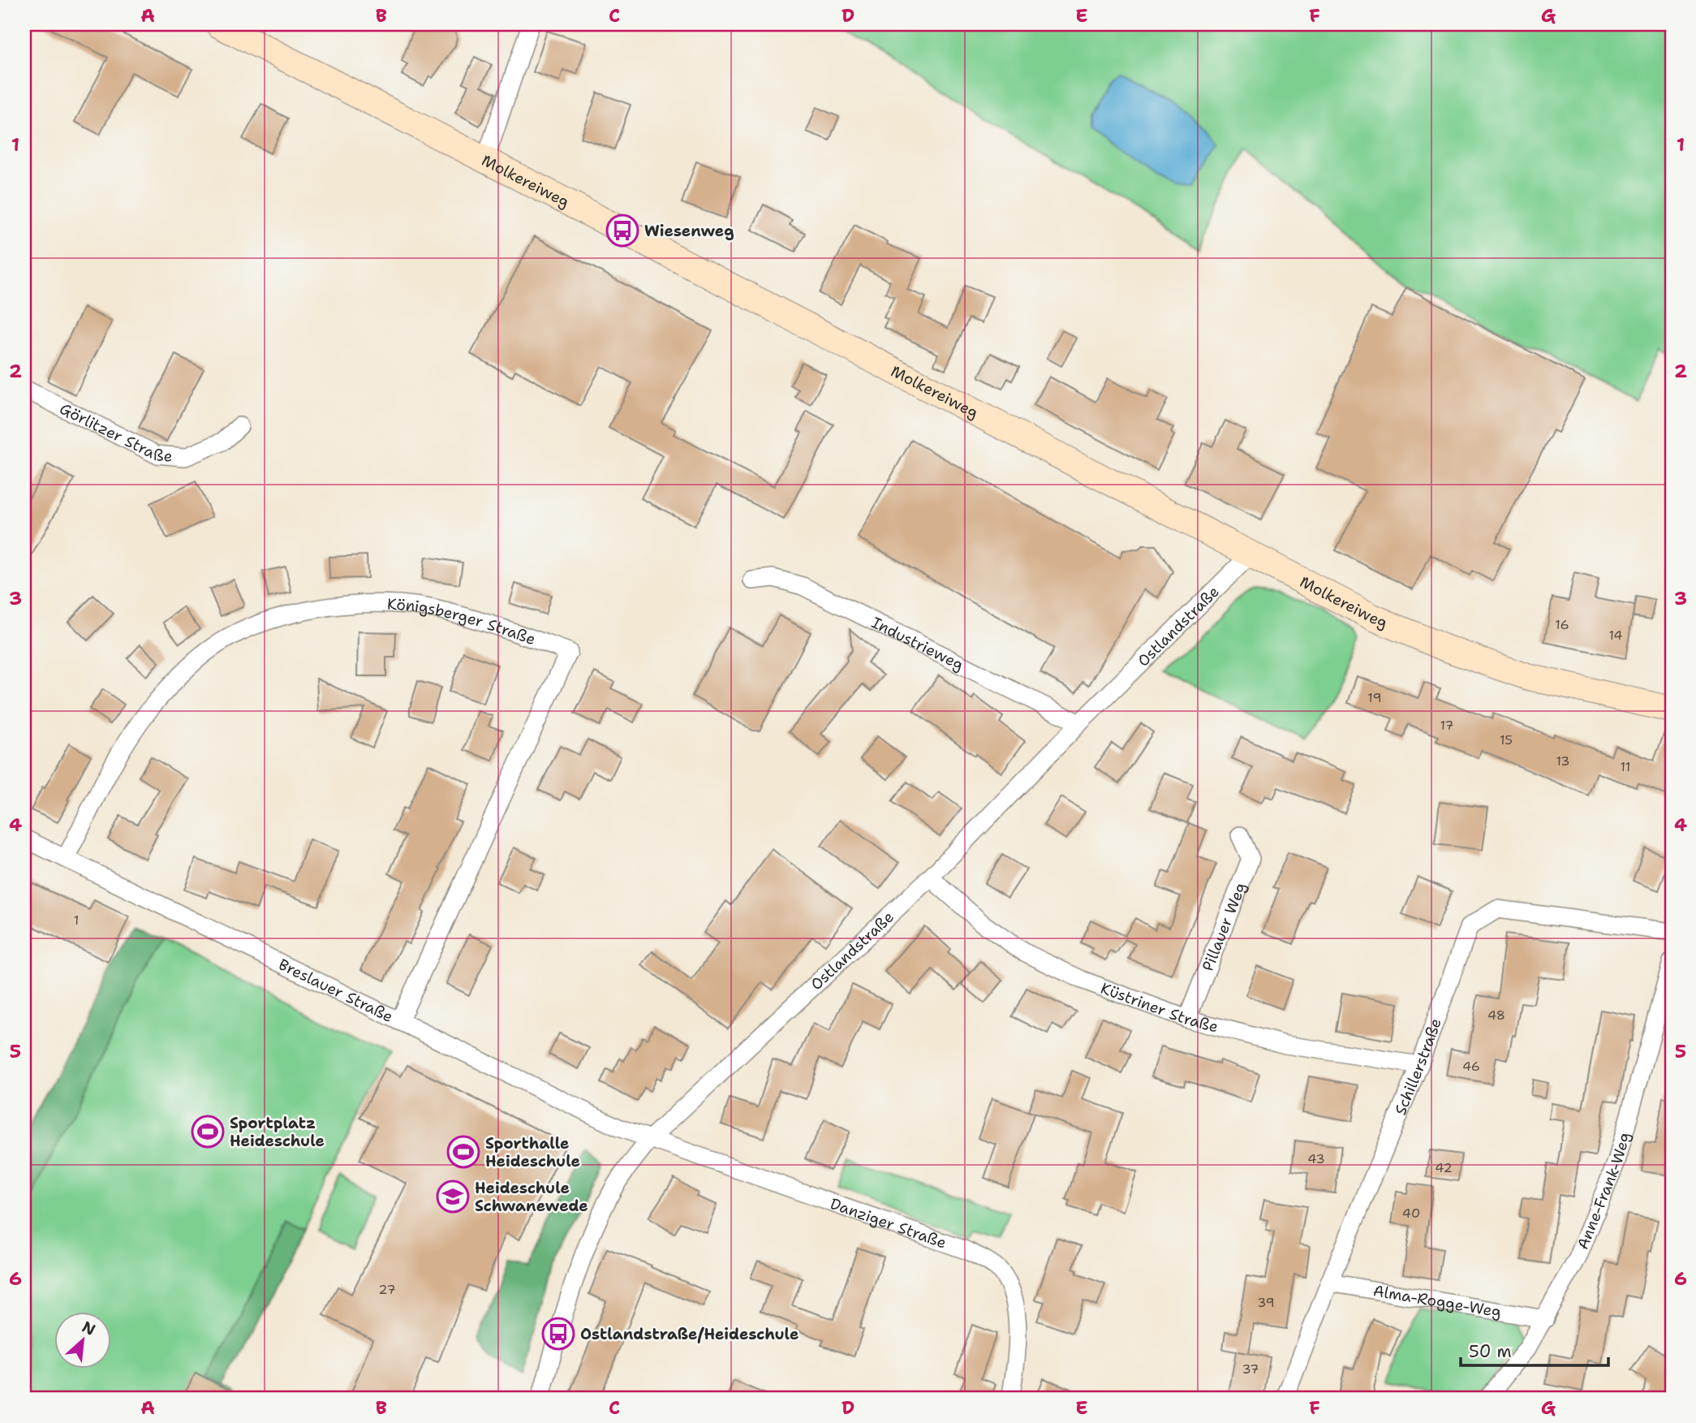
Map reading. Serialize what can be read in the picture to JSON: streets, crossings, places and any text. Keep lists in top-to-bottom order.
{
  "streets": {
    "main road": ["Molkereiweg"],
    "street": [
      "Görlitzer Straße",
      "Königsberger Straße",
      "Ostlandstraße",
      "Industrieweg",
      "Pillauer Weg",
      "Breslauer Straße",
      "Küstriner Straße",
      "Schillerstraße",
      "Anne-Frank-Weg",
      "Danziger Straße",
      "Alma-Rogge-Weg"
    ]
  },
  "crossings": [
    ["Molkereiweg", "Ostlandstraße"],
    ["Königsberger Straße", "Breslauer Straße"],
    ["Ostlandstraße", "Industrieweg"],
    ["Ostlandstraße", "Breslauer Straße"],
    ["Ostlandstraße", "Küstriner Straße"],
    ["Ostlandstraße", "Danziger Straße"],
    ["Pillauer Weg", "Küstriner Straße"],
    ["Breslauer Straße", "Danziger Straße"],
    ["Küstriner Straße", "Schillerstraße"],
    ["Schillerstraße", "Alma-Rogge-Weg"],
    ["Anne-Frank-Weg", "Alma-Rogge-Weg"]
  ],
  "places": {
    "bus stop": ["Wiesenweg", "Ostlandstraße/Heideschule"],
    "sports": ["Sportplatz Heideschule", "Sporthalle Heideschule"],
    "school or university": ["Heideschule Schwanewede"]
  },
  "house_numbers": [
    "16",
    "14",
    "19",
    "17",
    "15",
    "13",
    "11",
    "1",
    "48",
    "46",
    "43",
    "42",
    "40",
    "27",
    "39",
    "37"
  ],
  "scale_bar": "50 m",
  "north": "top right",
  "grid": {
    "columns": [
      "A",
      "B",
      "C",
      "D",
      "E",
      "F",
      "G"
    ],
    "rows": [
      "1",
      "2",
      "3",
      "4",
      "5",
      "6"
    ]
  }
}
